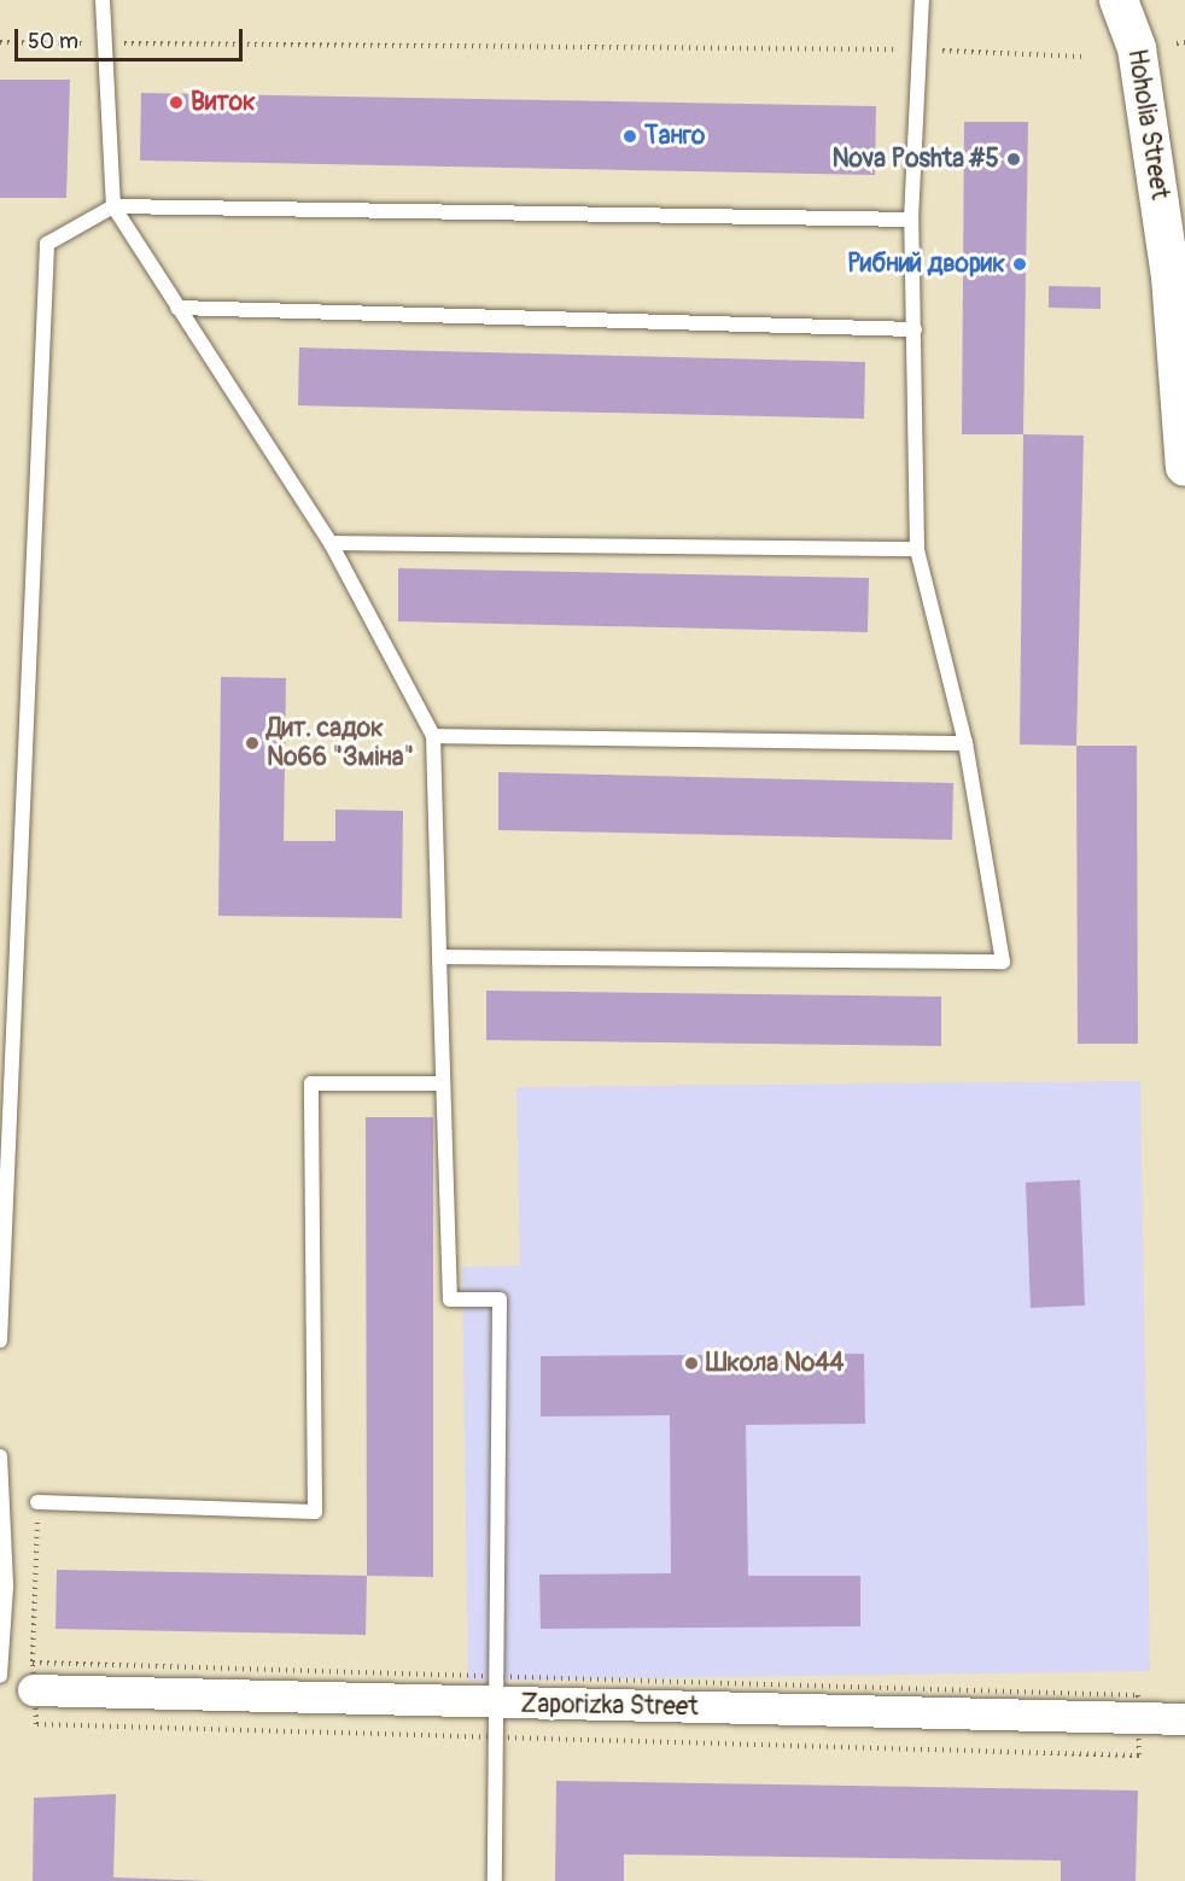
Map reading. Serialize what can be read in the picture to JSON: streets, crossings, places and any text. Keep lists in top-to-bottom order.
{
  "streets": {
    "street": ["Hoholia Street", "Zaporizka Street"]
  },
  "places": [
    "Виток",
    "Танго",
    "Nova Poshta #5",
    "Рибний дворик",
    "Дит. садок №66 \"Зміна\"",
    "Школа №44"
  ],
  "scale_bar": "50 m"
}
